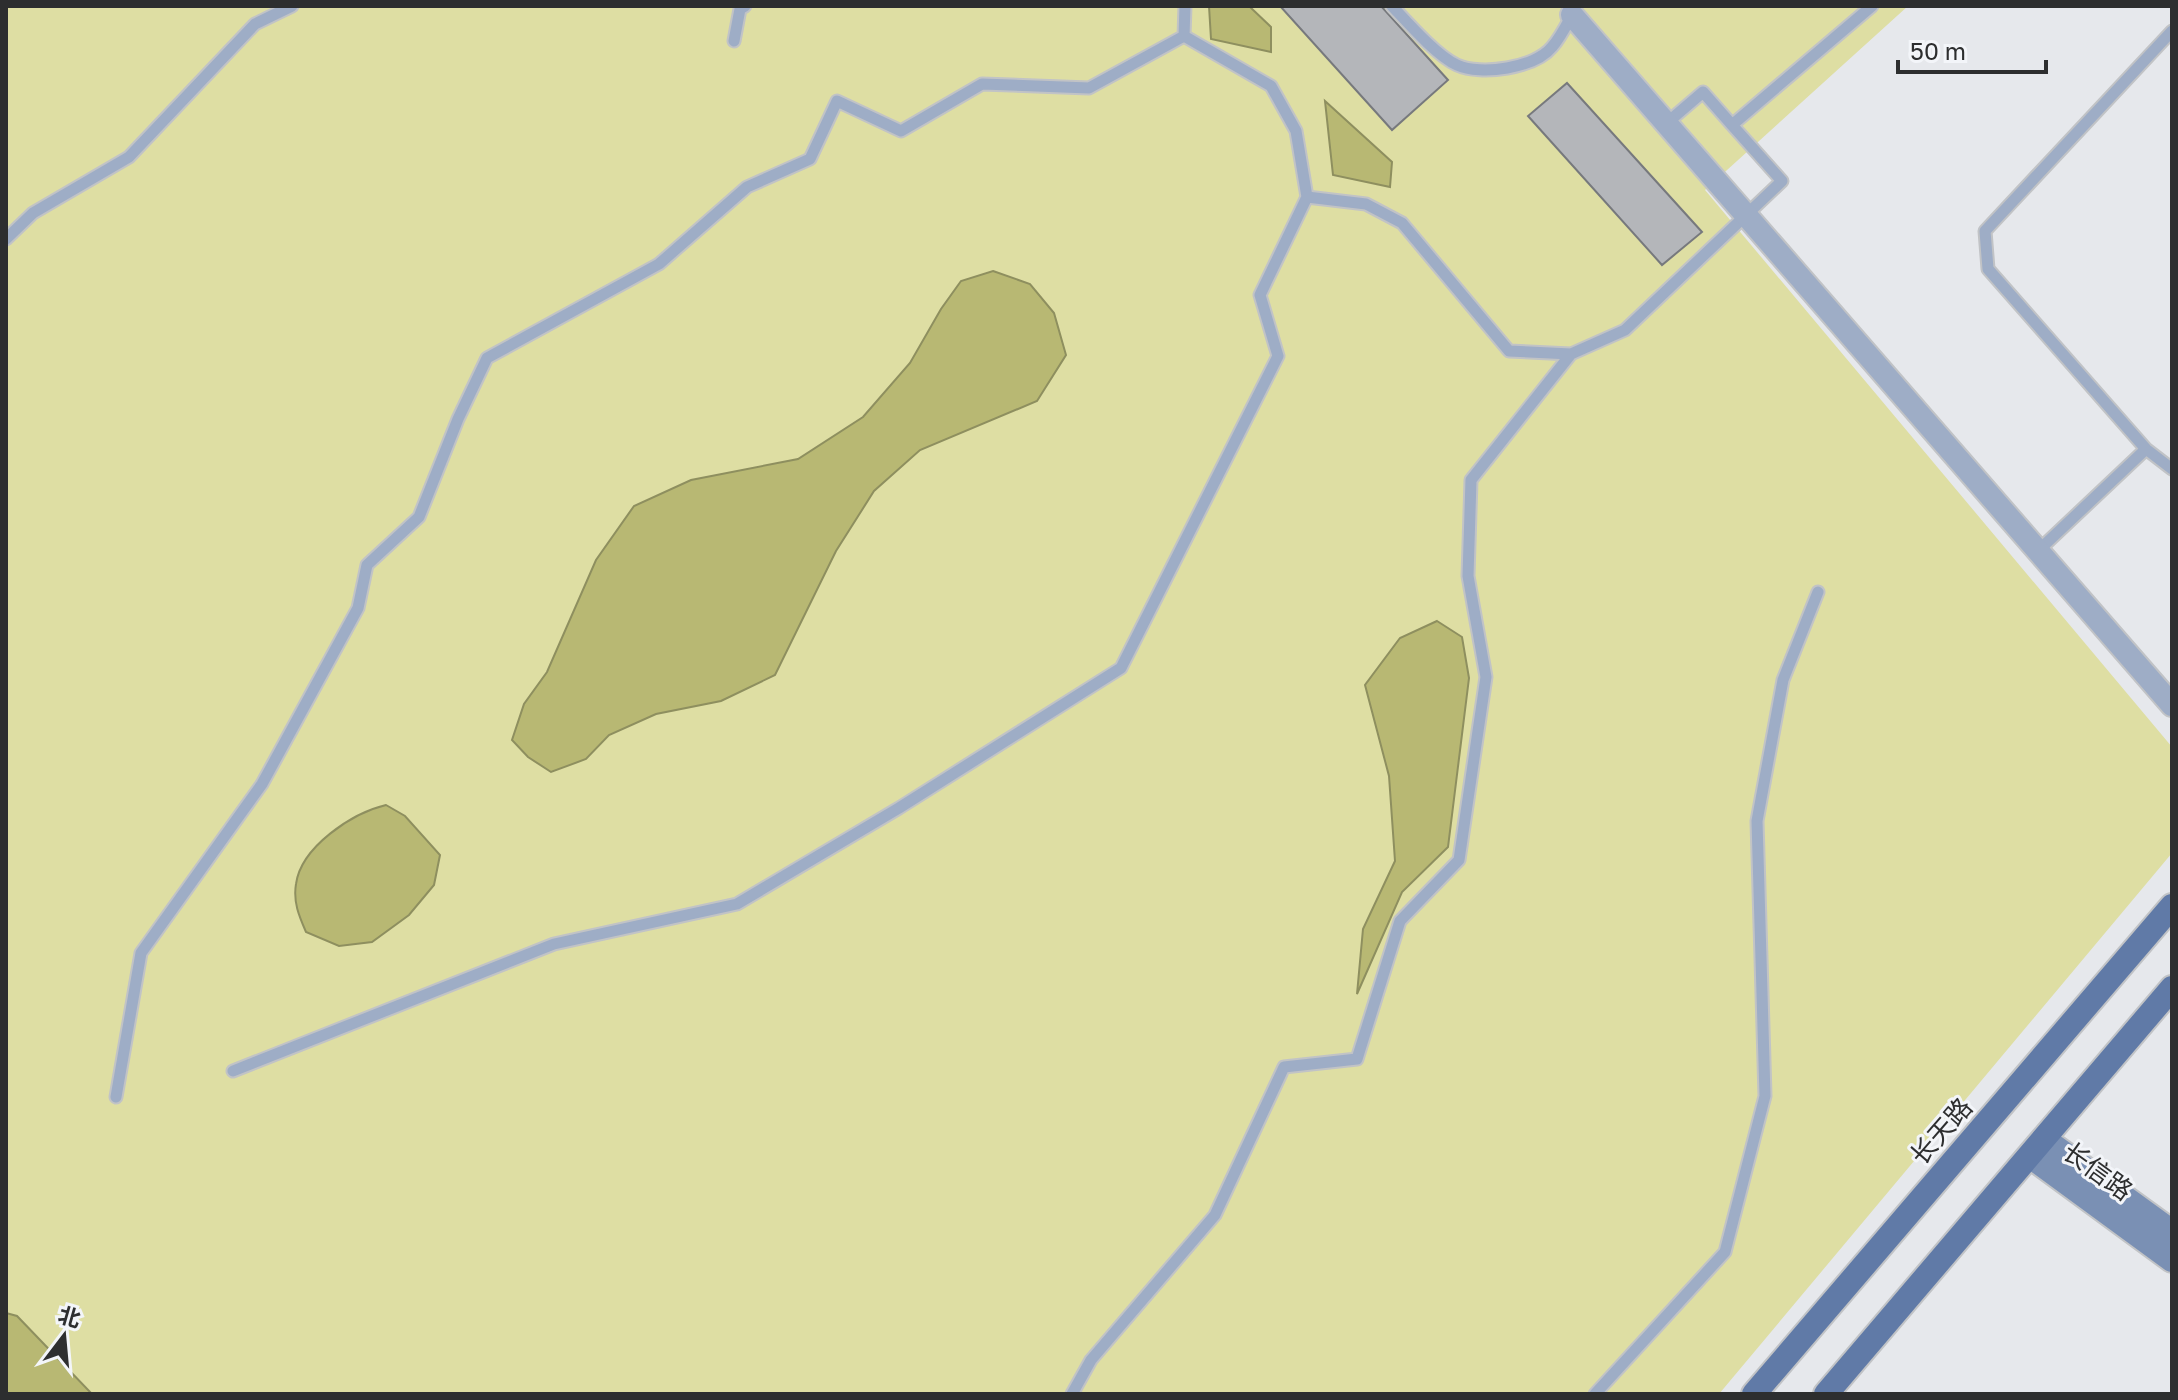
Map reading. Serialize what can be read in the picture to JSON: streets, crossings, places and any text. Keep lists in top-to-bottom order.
{
  "streets": {
    "main road": ["长天路", "长信路"]
  },
  "scale_bar": "50 m",
  "north": "top"
}
